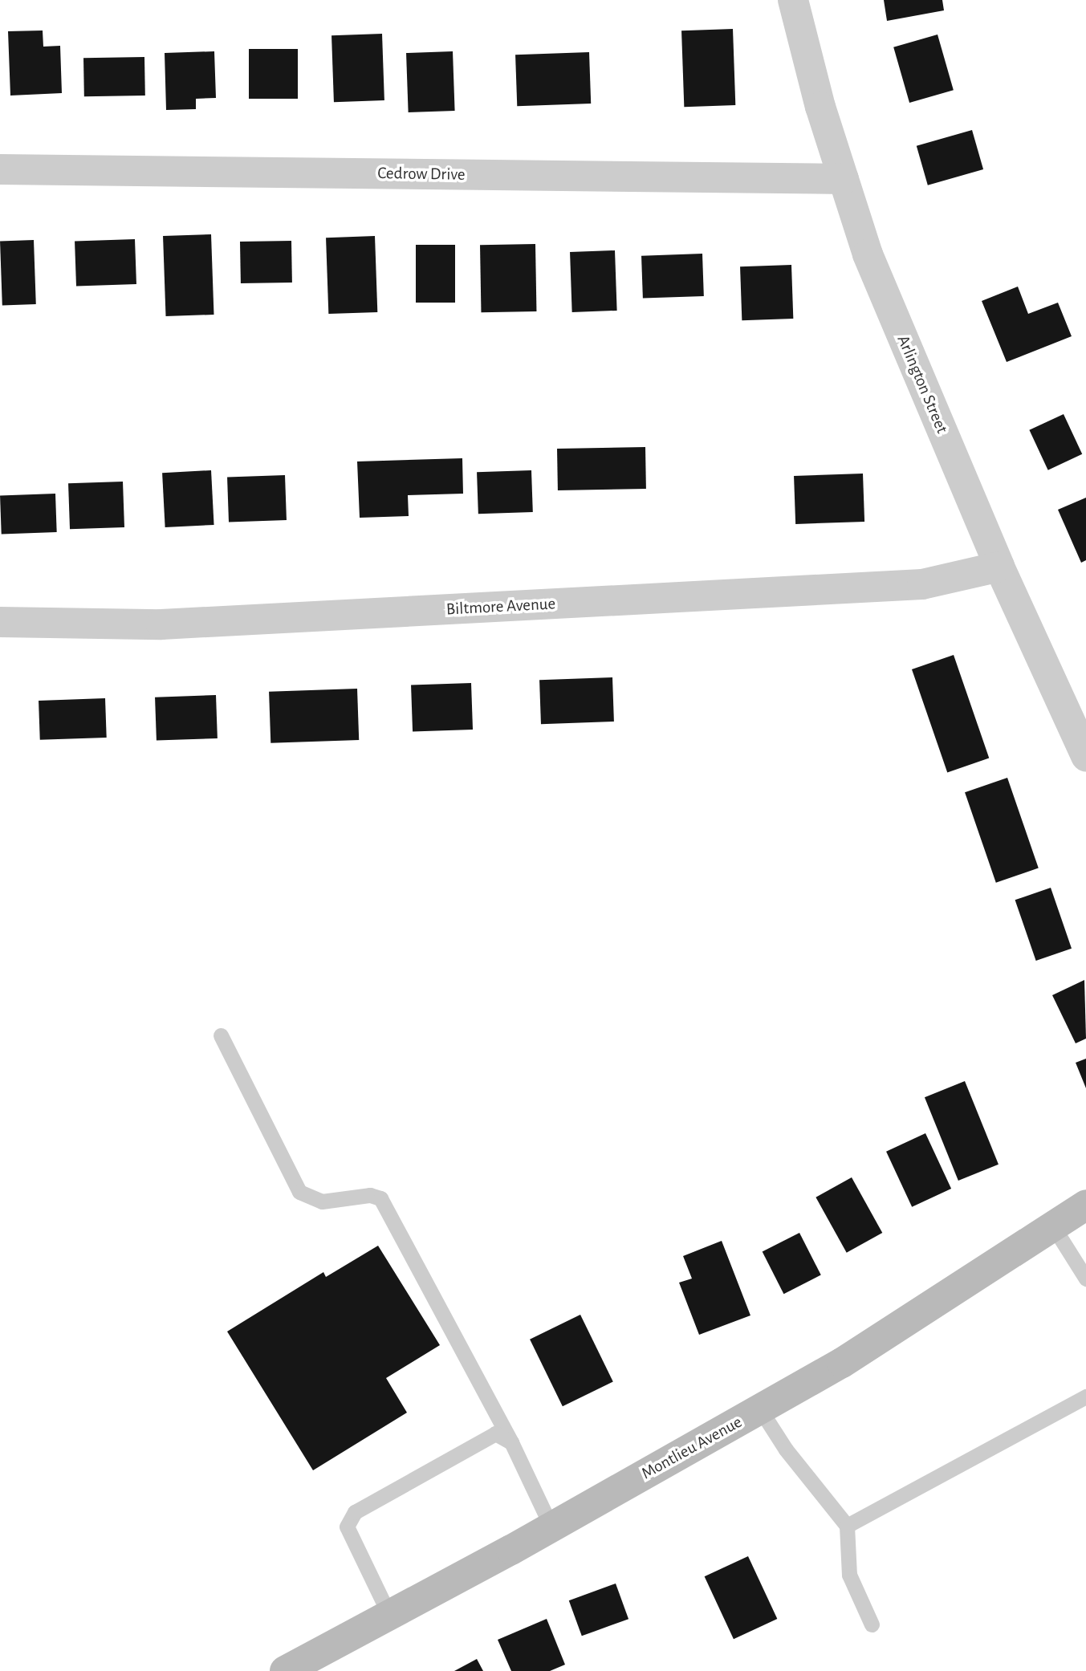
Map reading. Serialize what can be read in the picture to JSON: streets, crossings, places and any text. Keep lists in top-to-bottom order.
{
  "streets": {
    "street": [
      "Cedrow Drive",
      "Arlington Street",
      "Biltmore Avenue",
      "Montlieu Avenue"
    ]
  },
  "crossings": [
    ["Cedrow Drive", "Arlington Street"],
    ["Arlington Street", "Biltmore Avenue"]
  ]
}
